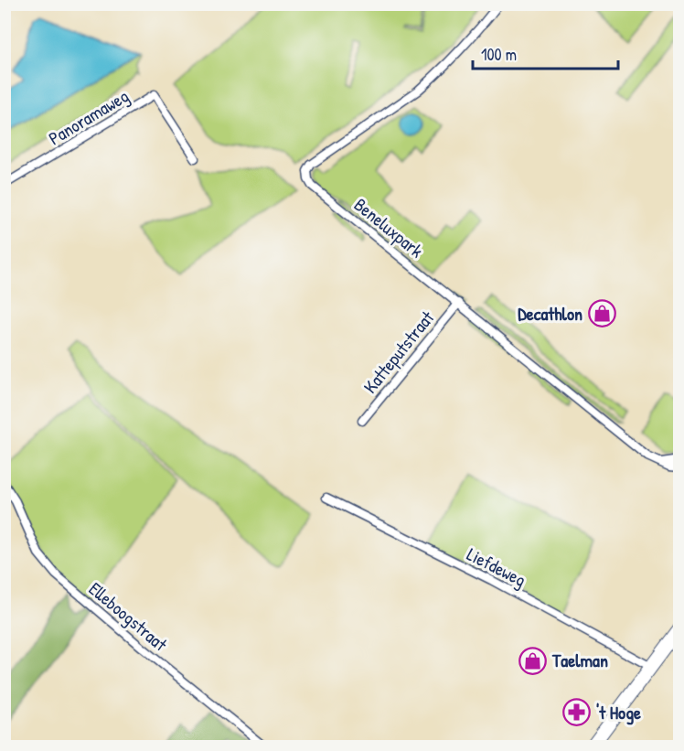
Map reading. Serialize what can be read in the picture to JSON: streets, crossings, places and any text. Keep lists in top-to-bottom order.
{
  "streets": {
    "street": [
      "Panoramaweg",
      "Beneluxpark",
      "Katteputstraat",
      "Liefdeweg",
      "Elleboogstraat"
    ]
  },
  "crossings": [
    ["Beneluxpark", "Katteputstraat"]
  ],
  "places": {
    "shop": ["Decathlon", "Taelman"],
    "pharmacy": ["'t Hoge"]
  },
  "scale_bar": "100 m"
}
